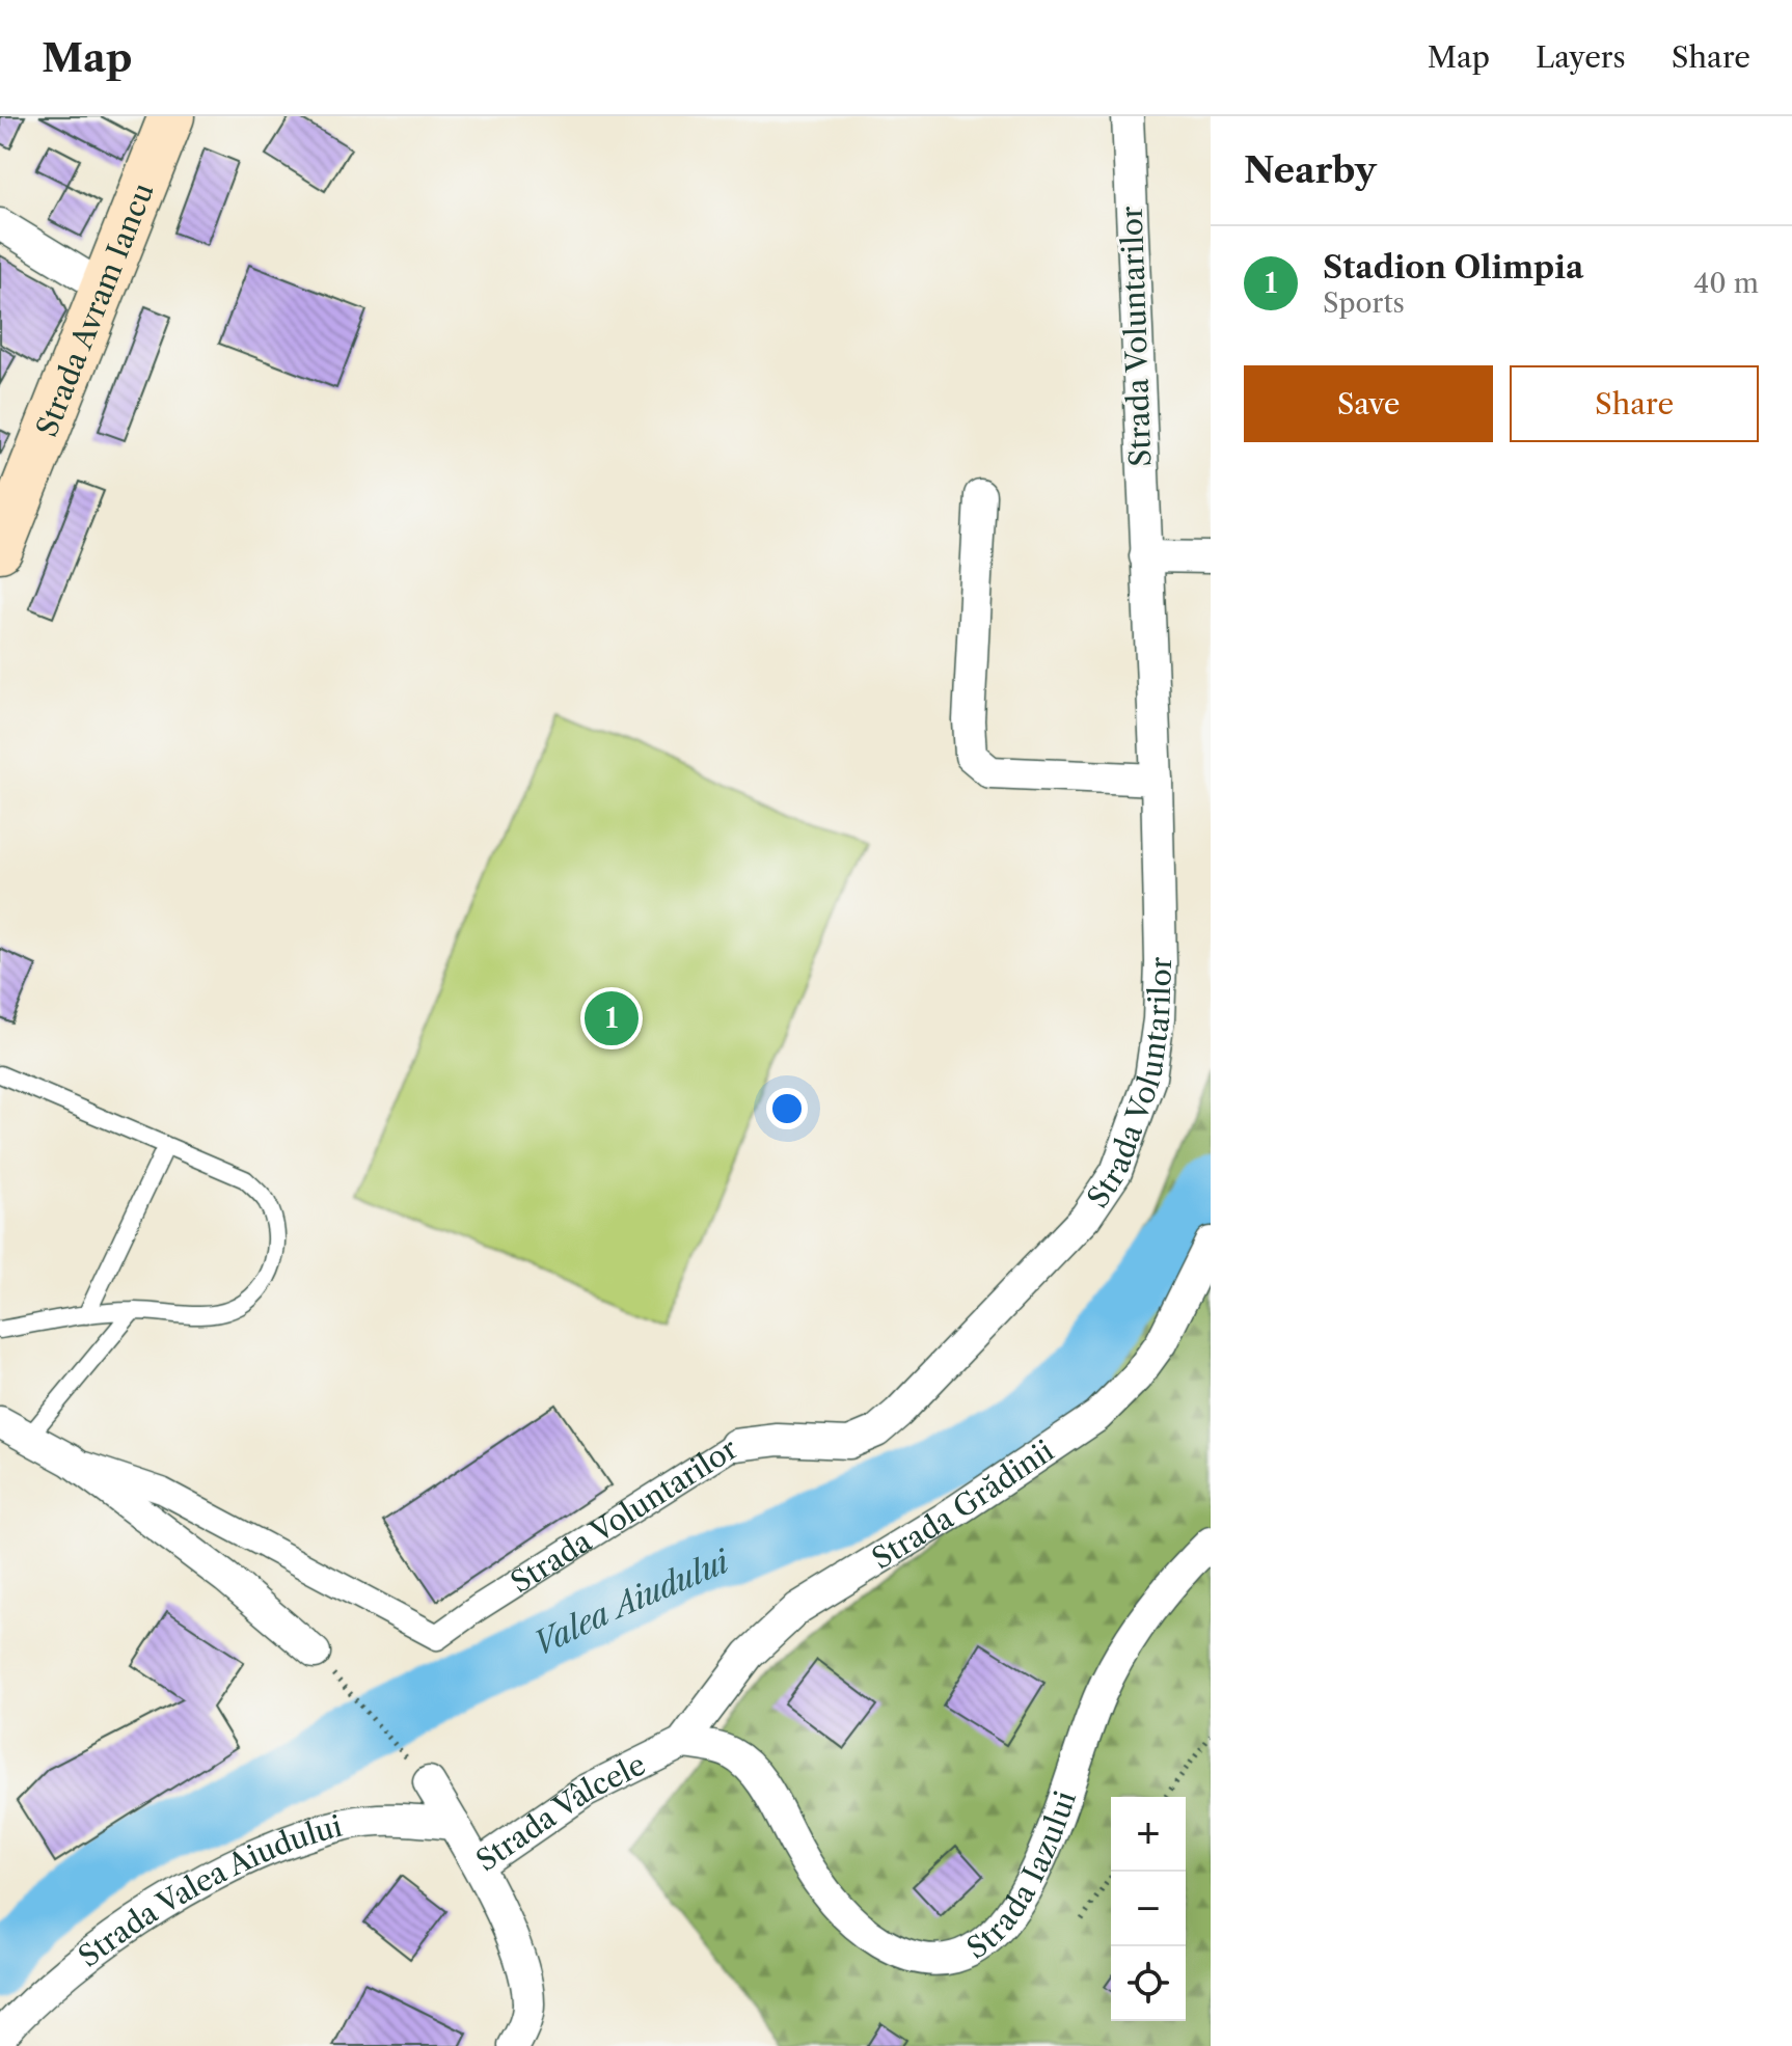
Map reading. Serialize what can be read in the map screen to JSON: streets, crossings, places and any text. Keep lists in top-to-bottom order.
{
  "streets": {
    "main road": ["Strada Avram Iancu"],
    "street": [
      "Strada Voluntarilor",
      "Strada Grădinii",
      "Strada Vâlcele",
      "Strada Iazului",
      "Strada Valea Aiudului"
    ]
  },
  "crossings": [
    ["Strada Grădinii", "Strada Vâlcele"],
    ["Strada Grădinii", "Strada Iazului"],
    ["Strada Vâlcele", "Strada Iazului"]
  ],
  "water": ["Valea Aiudului"],
  "page": {
    "header": "Map",
    "nav": ["Map", "Layers", "Share"],
    "heading": "Nearby",
    "list": [
      {
        "mark": "1",
        "name": "Stadion Olimpia",
        "note": "Sports",
        "value": "40 m"
      }
    ],
    "buttons": ["Save", "Share"],
    "pins": "1",
    "map_buttons": ["+", "−"]
  }
}
